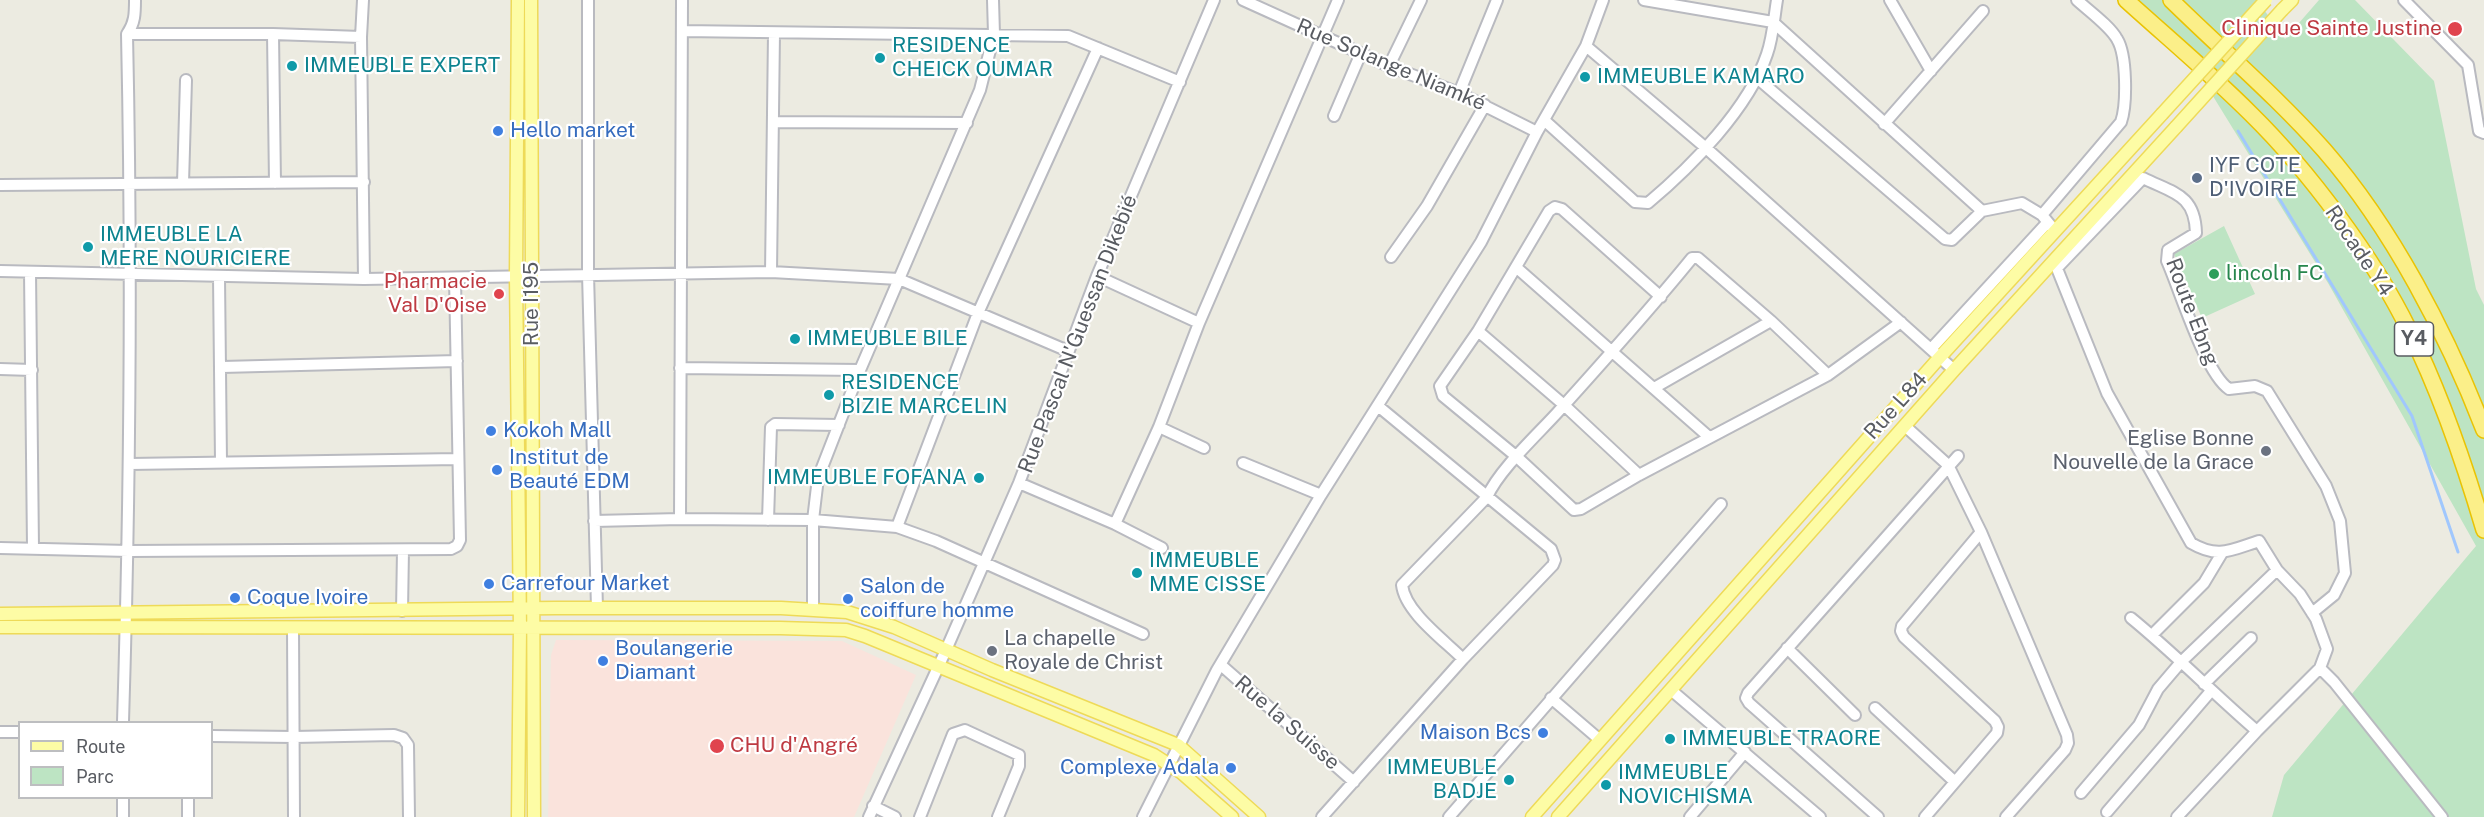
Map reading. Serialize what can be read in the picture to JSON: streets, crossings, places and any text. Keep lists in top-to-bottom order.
{
  "streets": {
    "highway": ["Rocade Y4", "Y4"],
    "main road": ["Rue I195", "Rue L84"],
    "street": [
      "Rue Solange Niamké",
      "Route Ebng",
      "Rue Pascal N'Guessan Dikebié",
      "Rue la Suisse"
    ]
  },
  "crossings": [
    ["Route Ebng", "Rue L84"]
  ],
  "places": [
    "Clinique Sainte Justine",
    "RESIDENCE CHEICK OUMAR",
    "IMMEUBLE EXPERT",
    "IMMEUBLE KAMARO",
    "Hello market",
    "IYF COTE D'IVOIRE",
    "IMMEUBLE LA MERE NOURICIERE",
    "lincoln FC",
    "Pharmacie Val D'Oise",
    "IMMEUBLE BILE",
    "RESIDENCE BIZIE MARCELIN",
    "Kokoh Mall",
    "Eglise Bonne Nouvelle de la Grace",
    "Institut de Beauté EDM",
    "IMMEUBLE FOFANA",
    "IMMEUBLE MME CISSE",
    "Carrefour Market",
    "Coque Ivoire",
    "Salon de coiffure homme",
    "La chapelle Royale de Christ",
    "Boulangerie Diamant",
    "Maison Bcs",
    "IMMEUBLE TRAORE",
    "CHU d'Angré",
    "Complexe Adala",
    "IMMEUBLE BADJE",
    "IMMEUBLE NOVICHISMA"
  ],
  "legend": ["Route", "Parc"]
}
